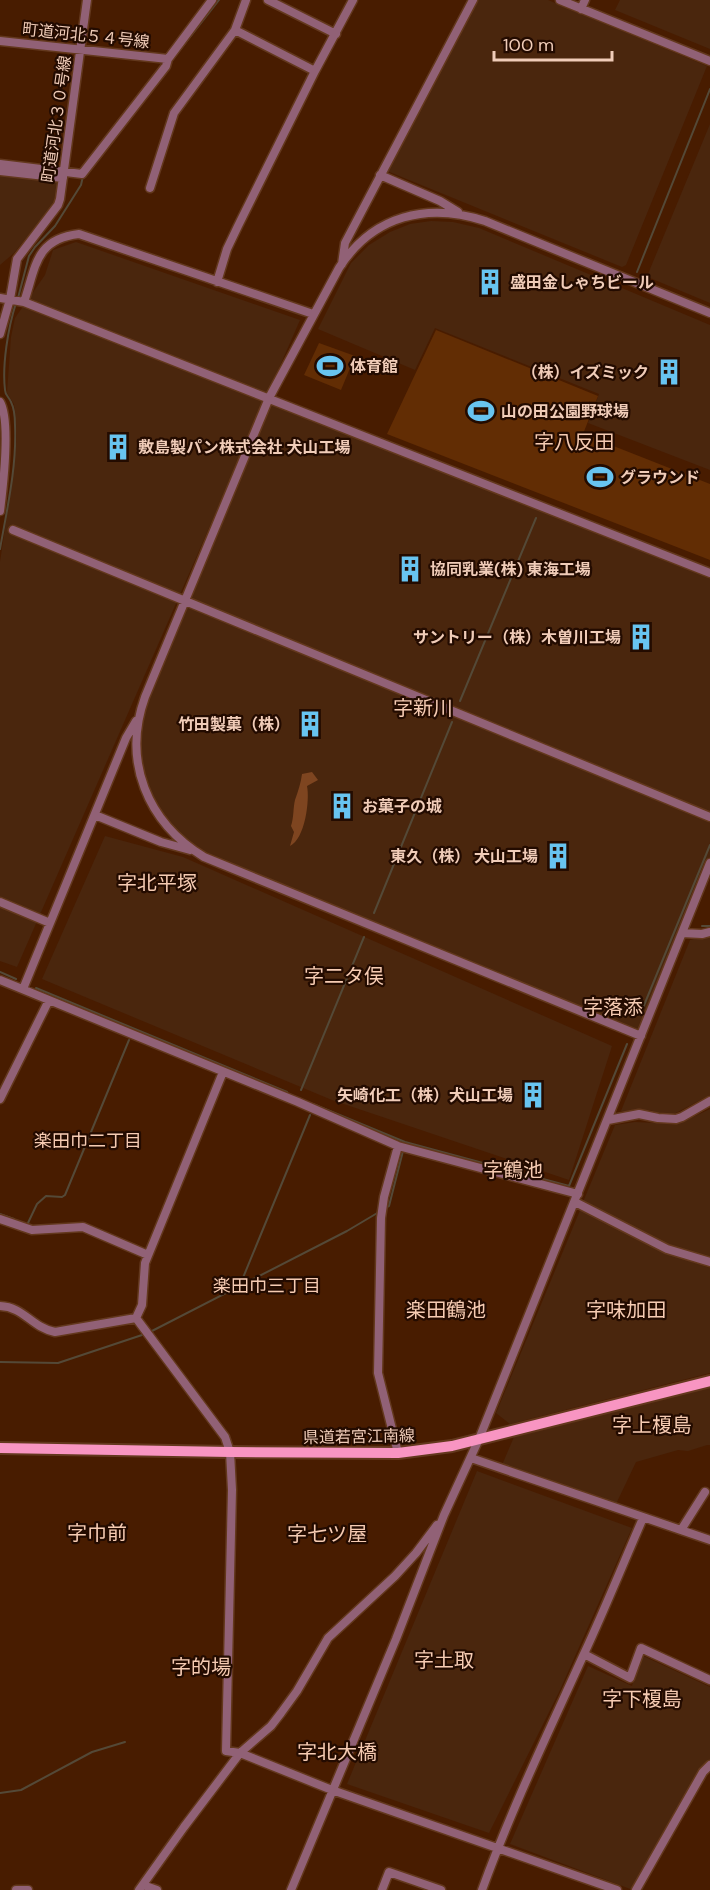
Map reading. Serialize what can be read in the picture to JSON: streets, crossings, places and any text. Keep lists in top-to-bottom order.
{
  "streets": {
    "main road": ["県道若宮江南線"],
    "street": ["町道河北５４号線", "町道河北３０号線"]
  },
  "crossings": [
    ["町道河北５４号線", "町道河北３０号線"]
  ],
  "districts": [
    "字八反田",
    "字新川",
    "字北平塚",
    "字二タ俣",
    "字落添",
    "楽田巾二丁目",
    "字鶴池",
    "楽田巾三丁目",
    "楽田鶴池",
    "字味加田",
    "字上榎島",
    "字巾前",
    "字七ツ屋",
    "字土取",
    "字的場",
    "字下榎島",
    "字北大橋"
  ],
  "places": {
    "building": [
      "盛田金しゃちビール",
      "（株）イズミック",
      "敷島製パン株式会社 犬山工場",
      "協同乳業(株) 東海工場",
      "サントリー（株）木曽川工場",
      "竹田製菓（株）",
      "お菓子の城",
      "東久（株） 犬山工場",
      "矢崎化工（株）犬山工場"
    ],
    "sports": ["体育館", "山の田公園野球場", "グラウンド"]
  },
  "scale_bar": "100 m"
}
